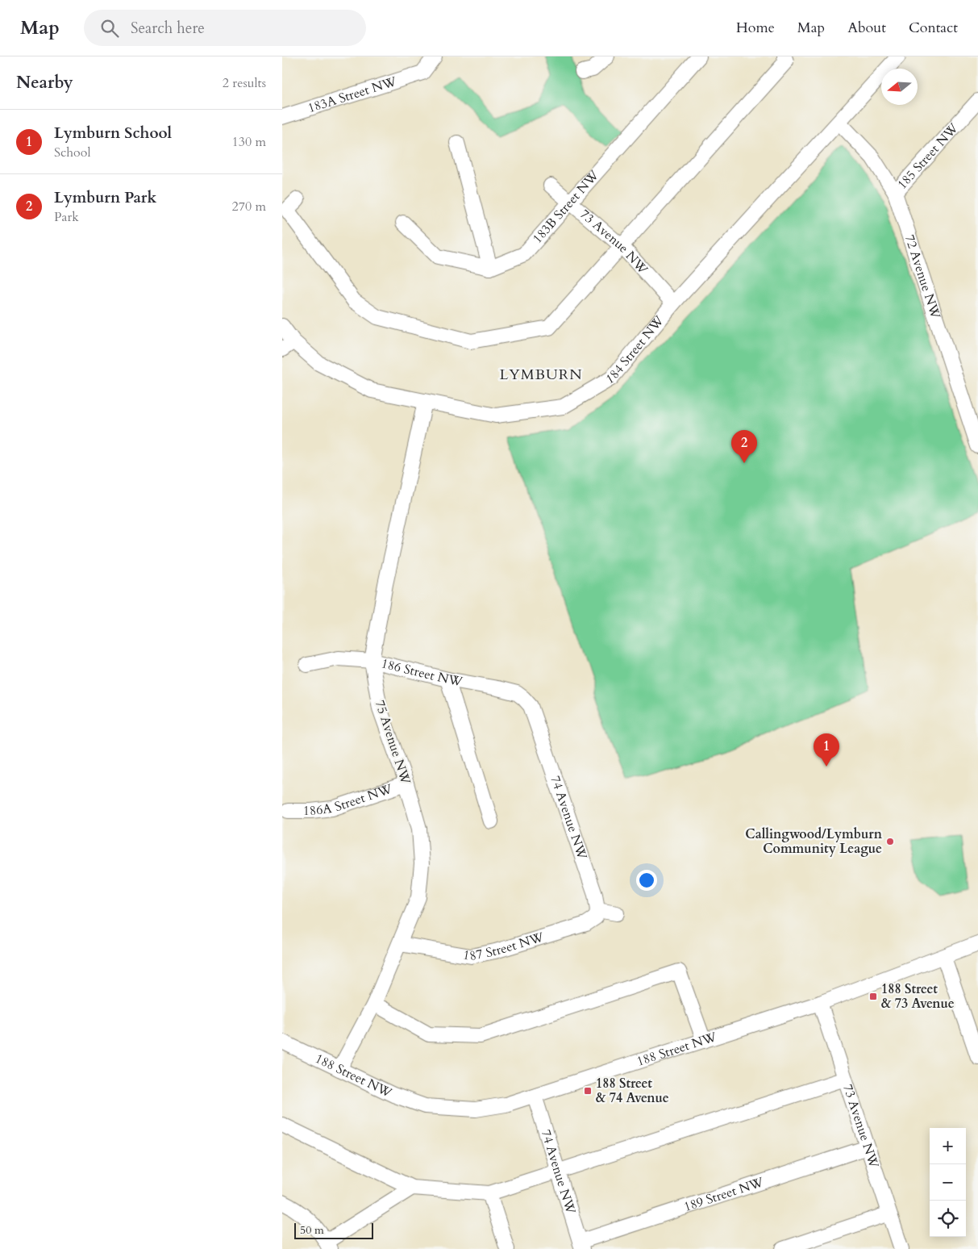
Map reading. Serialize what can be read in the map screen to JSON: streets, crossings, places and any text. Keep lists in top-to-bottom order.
{
  "streets": {
    "street": [
      "183A Street NW",
      "185 Street NW",
      "183B Street NW",
      "73 Avenue NW",
      "72 Avenue NW",
      "184 Street NW",
      "186 Street NW",
      "75 Avenue NW",
      "186A Street NW",
      "74 Avenue NW",
      "187 Street NW",
      "188 Street NW",
      "189 Street NW"
    ]
  },
  "crossings": [
    ["185 Street NW", "72 Avenue NW"],
    ["183B Street NW", "73 Avenue NW"],
    ["73 Avenue NW", "184 Street NW"],
    ["73 Avenue NW", "188 Street NW"],
    ["73 Avenue NW", "189 Street NW"],
    ["72 Avenue NW", "184 Street NW"],
    ["184 Street NW", "75 Avenue NW"],
    ["186 Street NW", "75 Avenue NW"],
    ["186 Street NW", "74 Avenue NW"],
    ["75 Avenue NW", "186A Street NW"],
    ["75 Avenue NW", "187 Street NW"],
    ["75 Avenue NW", "188 Street NW"],
    ["74 Avenue NW", "187 Street NW"],
    ["74 Avenue NW", "188 Street NW"],
    ["74 Avenue NW", "189 Street NW"]
  ],
  "districts": ["LYMBURN"],
  "places": {
    "other": ["Callingwood/Lymburn Community League"],
    "transit": ["188 Street & 73 Avenue", "188 Street & 74 Avenue"]
  },
  "scale_bar": "50 m",
  "north": "left",
  "page": {
    "header": "Map",
    "search": "Search here",
    "nav": [
      "Home",
      "Map",
      "About",
      "Contact"
    ],
    "heading": ["Nearby", "2 results"],
    "list": [
      {
        "mark": "1",
        "name": "Lymburn School",
        "note": "School",
        "value": "130 m"
      },
      {
        "mark": "2",
        "name": "Lymburn Park",
        "note": "Park",
        "value": "270 m"
      }
    ],
    "pins": ["2", "1"],
    "map_buttons": ["+", "−"],
    "scale": "50 m"
  }
}
